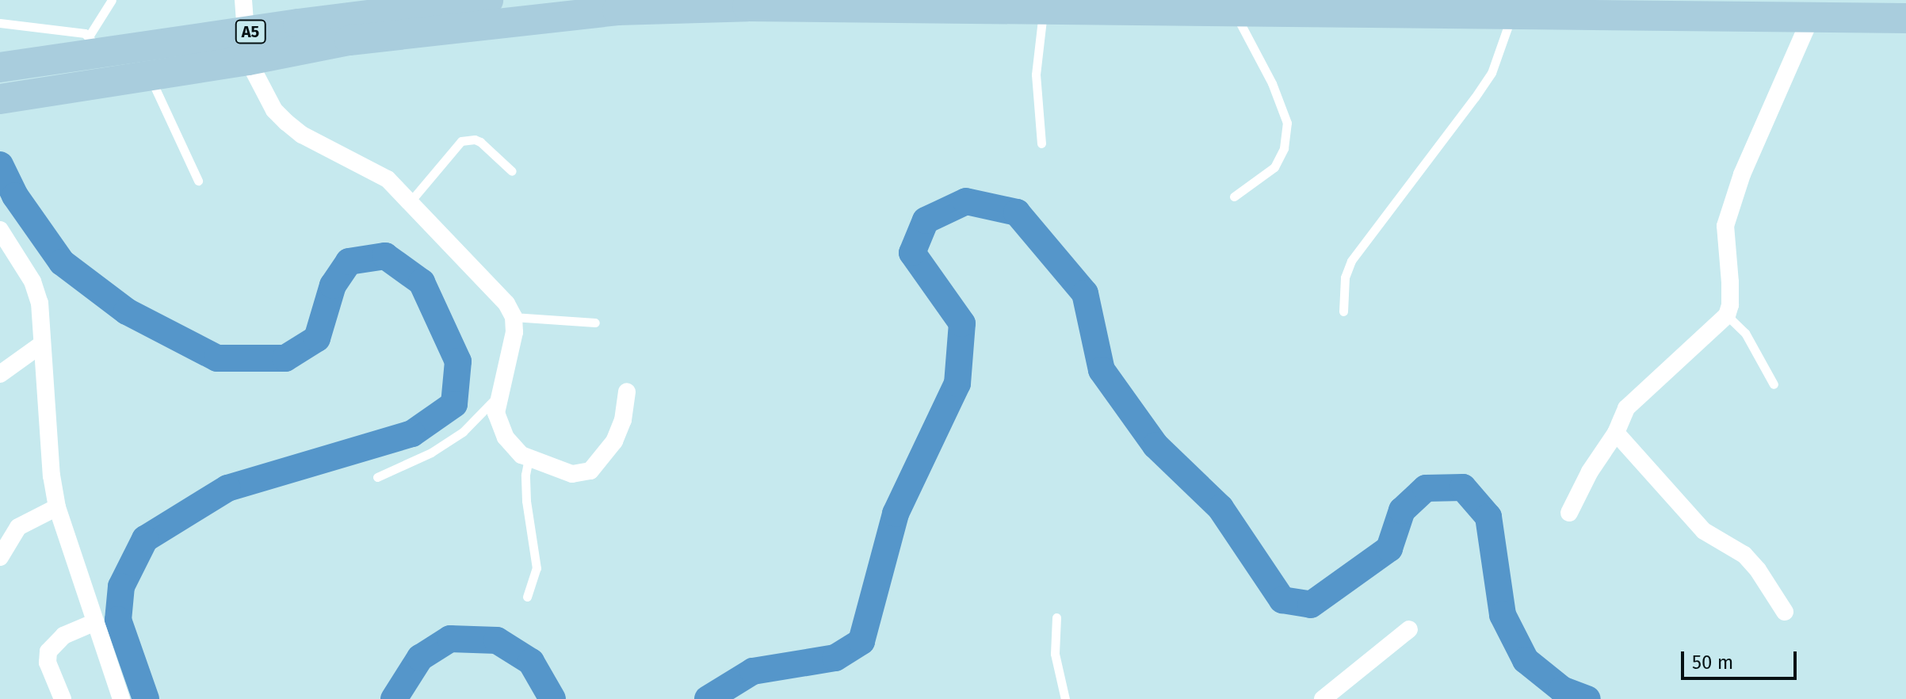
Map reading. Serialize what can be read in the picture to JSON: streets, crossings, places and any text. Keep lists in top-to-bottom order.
{
  "streets": {
    "highway": ["A5"]
  },
  "scale_bar": "50 m"
}
